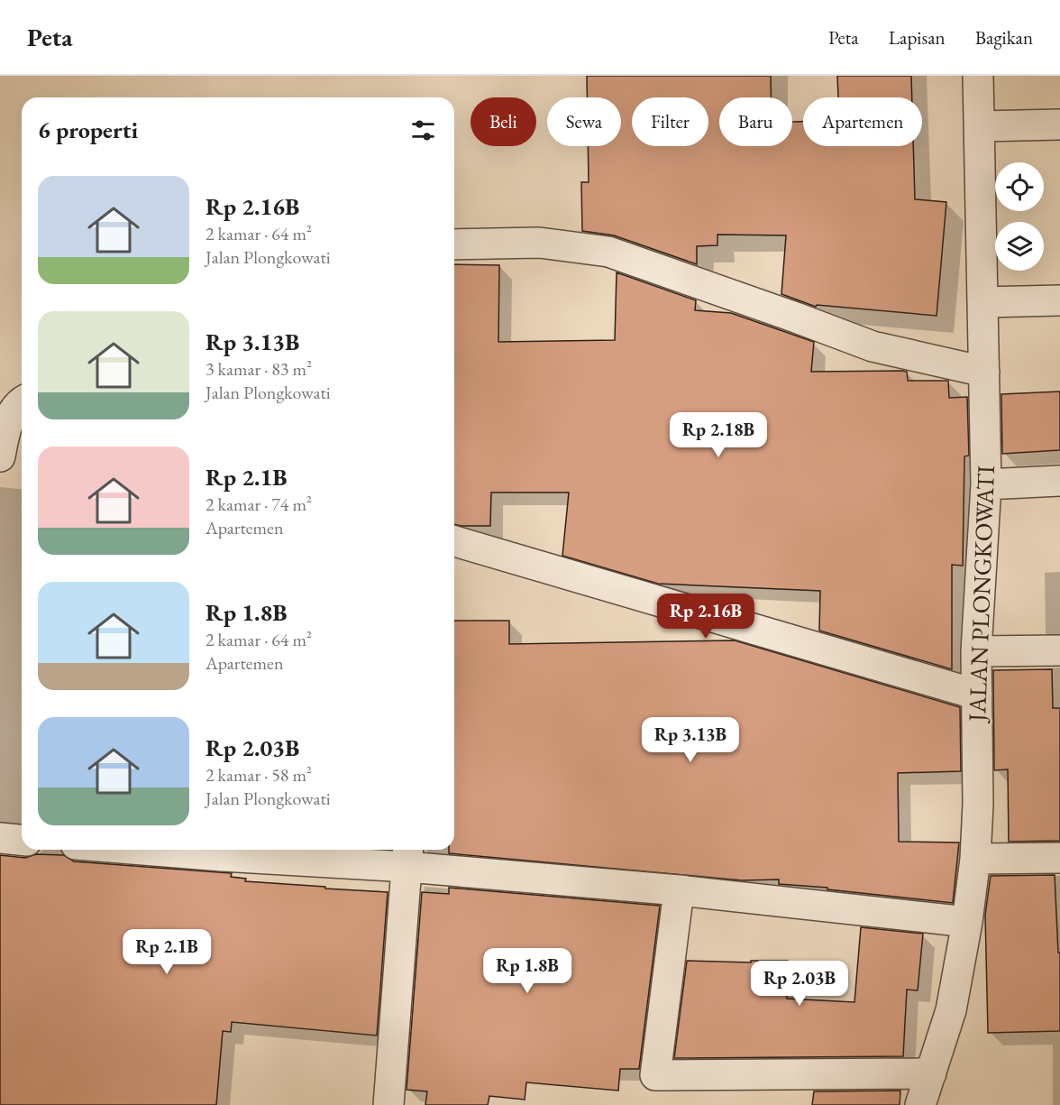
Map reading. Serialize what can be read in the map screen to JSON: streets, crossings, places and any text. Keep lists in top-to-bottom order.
{
  "streets": {
    "street": ["JALAN PLONGKOWATI"]
  },
  "page": {
    "header": "Peta",
    "nav": ["Peta", "Lapisan", "Bagikan"],
    "chip": [
      "Beli",
      "Sewa",
      "Filter",
      "Baru",
      "Apartemen"
    ],
    "heading": "6 properti",
    "list": [
      {
        "name": "Rp 2.16B",
        "note": "2 kamar · 64 m² · Jalan Plongkowati"
      },
      {
        "name": "Rp 3.13B",
        "note": "3 kamar · 83 m² · Jalan Plongkowati"
      },
      {
        "name": "Rp 2.1B",
        "note": "2 kamar · 74 m² · Apartemen"
      },
      {
        "name": "Rp 1.8B",
        "note": "2 kamar · 64 m² · Apartemen"
      },
      {
        "name": "Rp 2.03B",
        "note": "2 kamar · 58 m² · Jalan Plongkowati"
      }
    ],
    "price": [
      "Rp 2.18B",
      "Rp 2.16B",
      "Rp 3.13B",
      "Rp 2.1B",
      "Rp 1.8B",
      "Rp 2.03B"
    ]
  }
}
